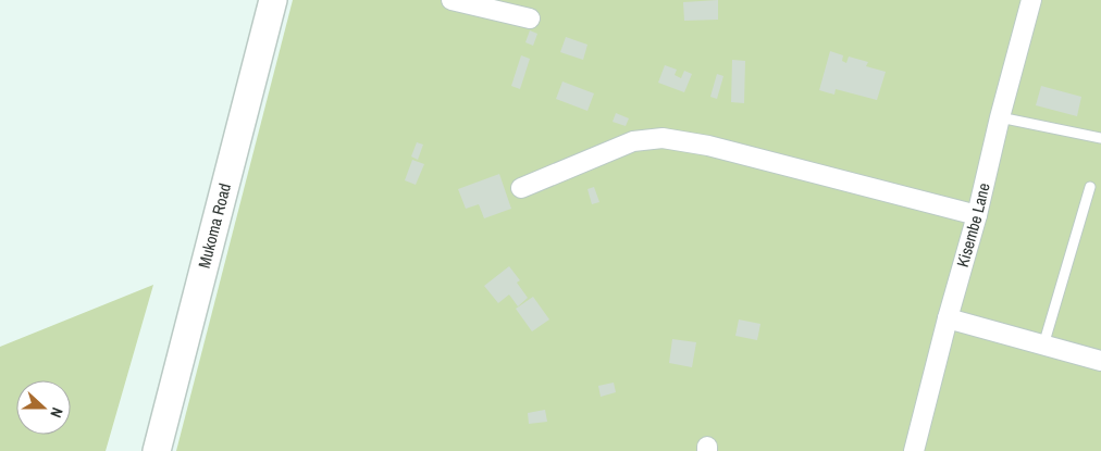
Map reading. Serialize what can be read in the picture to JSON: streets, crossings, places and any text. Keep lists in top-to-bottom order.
{
  "streets": {
    "street": ["Mukoma Road", "Kisembe Lane"]
  },
  "north": "right"
}
